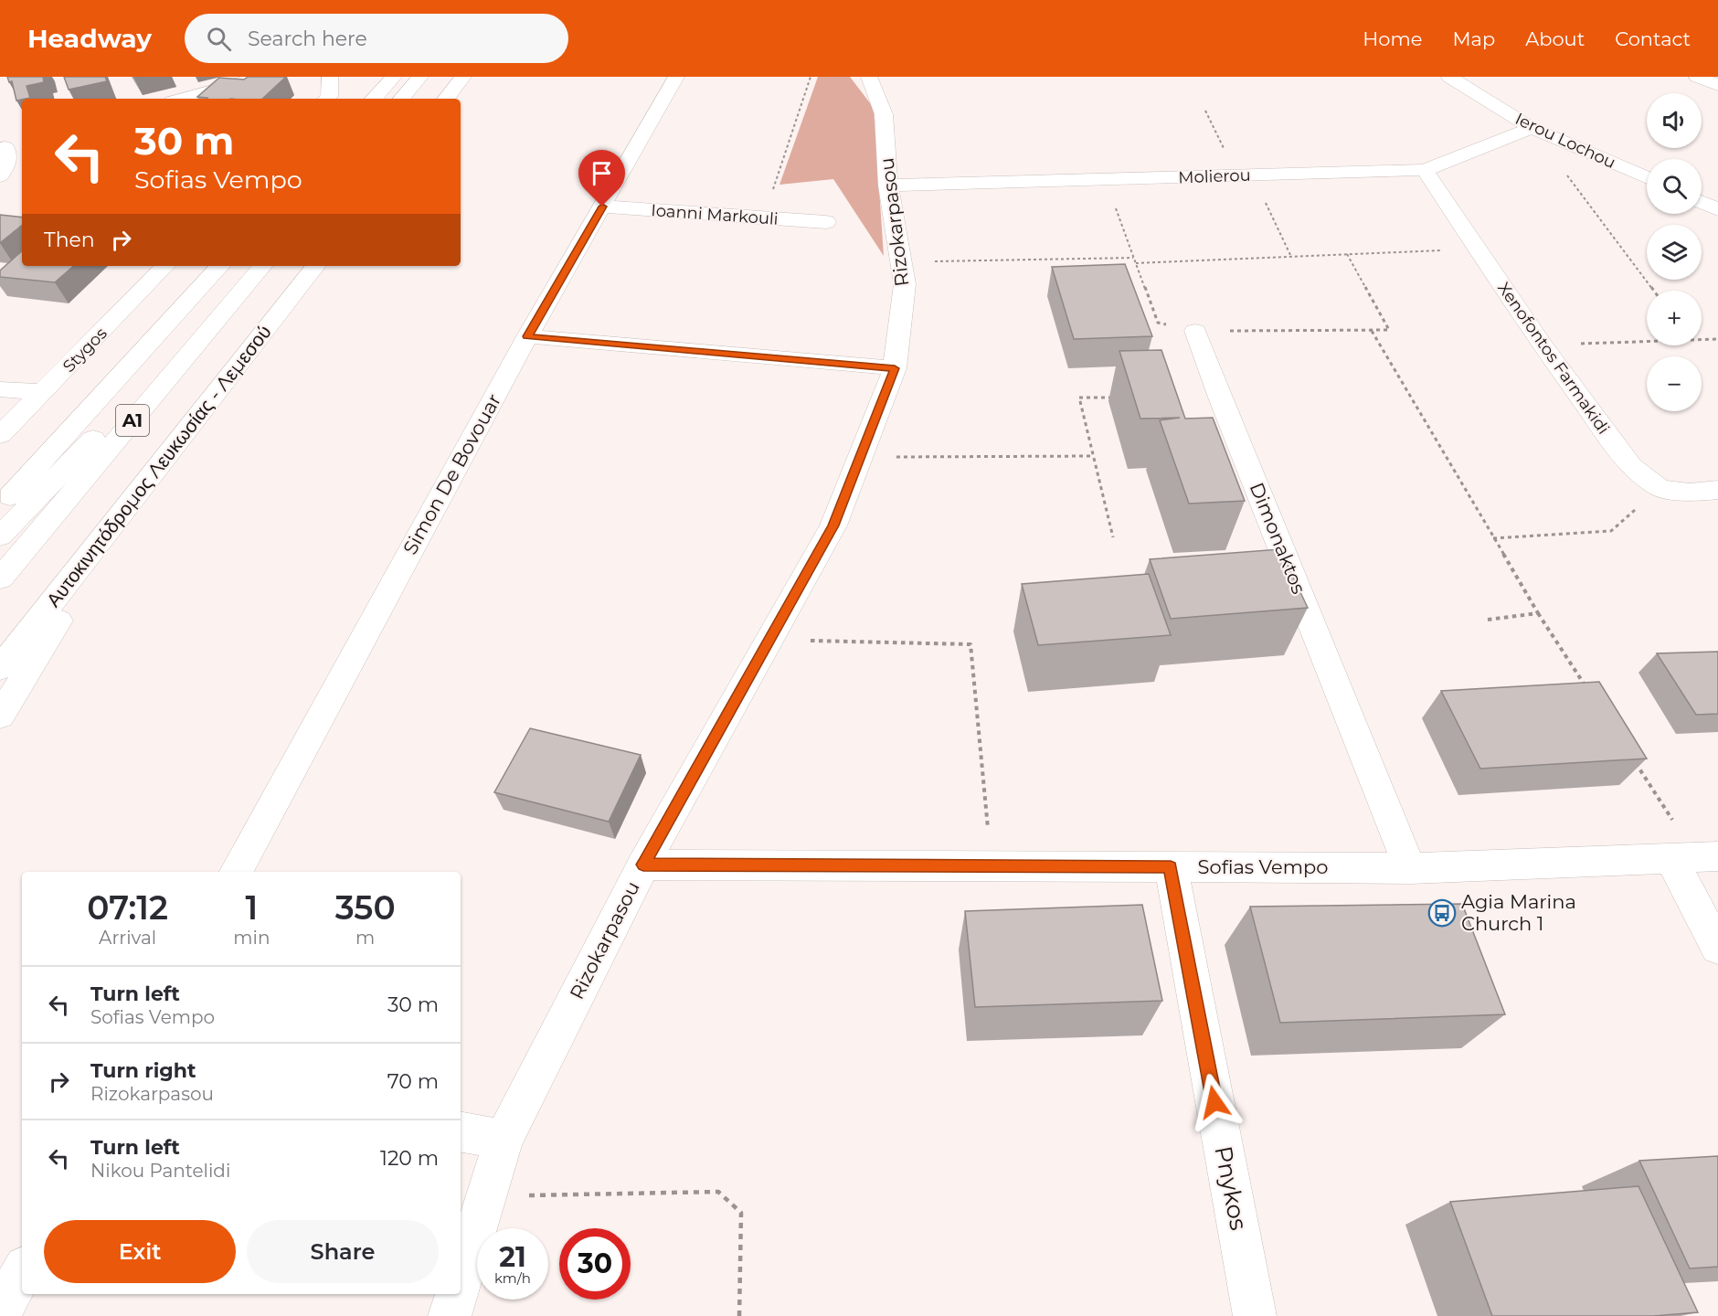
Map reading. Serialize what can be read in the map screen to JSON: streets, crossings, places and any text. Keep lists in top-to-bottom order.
{
  "streets": {
    "main road": [
      "Ierou Lochou",
      "Molierou",
      "Ioanni Markouli",
      "Rizokarpasou",
      "Stygos",
      "Xenofontos Farmakidi",
      "A1",
      "Αυτοκινητόδρομος Λευκωσίας - Λεμεσού",
      "Simon De Bovouar",
      "Dimonaktos",
      "Sofias Vempo",
      "Pnykos"
    ]
  },
  "crossings": [
    ["Ierou Lochou", "Molierou"],
    ["Molierou", "Rizokarpasou"],
    ["Molierou", "Xenofontos Farmakidi"],
    ["Ioanni Markouli", "Simon De Bovouar"],
    ["Rizokarpasou", "Sofias Vempo"],
    ["Dimonaktos", "Sofias Vempo"],
    ["Sofias Vempo", "Pnykos"]
  ],
  "places": {
    "bus stop": ["Agia Marina Church 1"]
  },
  "page": {
    "header": "Headway",
    "search": "Search here",
    "nav": [
      "Home",
      "Map",
      "About",
      "Contact"
    ],
    "map_buttons": ["+", "−"],
    "turn": ["30 m", "Sofias Vempo"],
    "then": "Then",
    "eta": [
      "07:12",
      "Arrival",
      "1",
      "min",
      "350",
      "m"
    ],
    "list": [
      {
        "name": "Turn left",
        "note": "Sofias Vempo",
        "value": "30 m"
      },
      {
        "name": "Turn right",
        "note": "Rizokarpasou",
        "value": "70 m"
      },
      {
        "name": "Turn left",
        "note": "Nikou Pantelidi",
        "value": "120 m"
      }
    ],
    "buttons": ["Exit", "Share"],
    "speed": "21 km/h",
    "limit": "30"
  }
}
